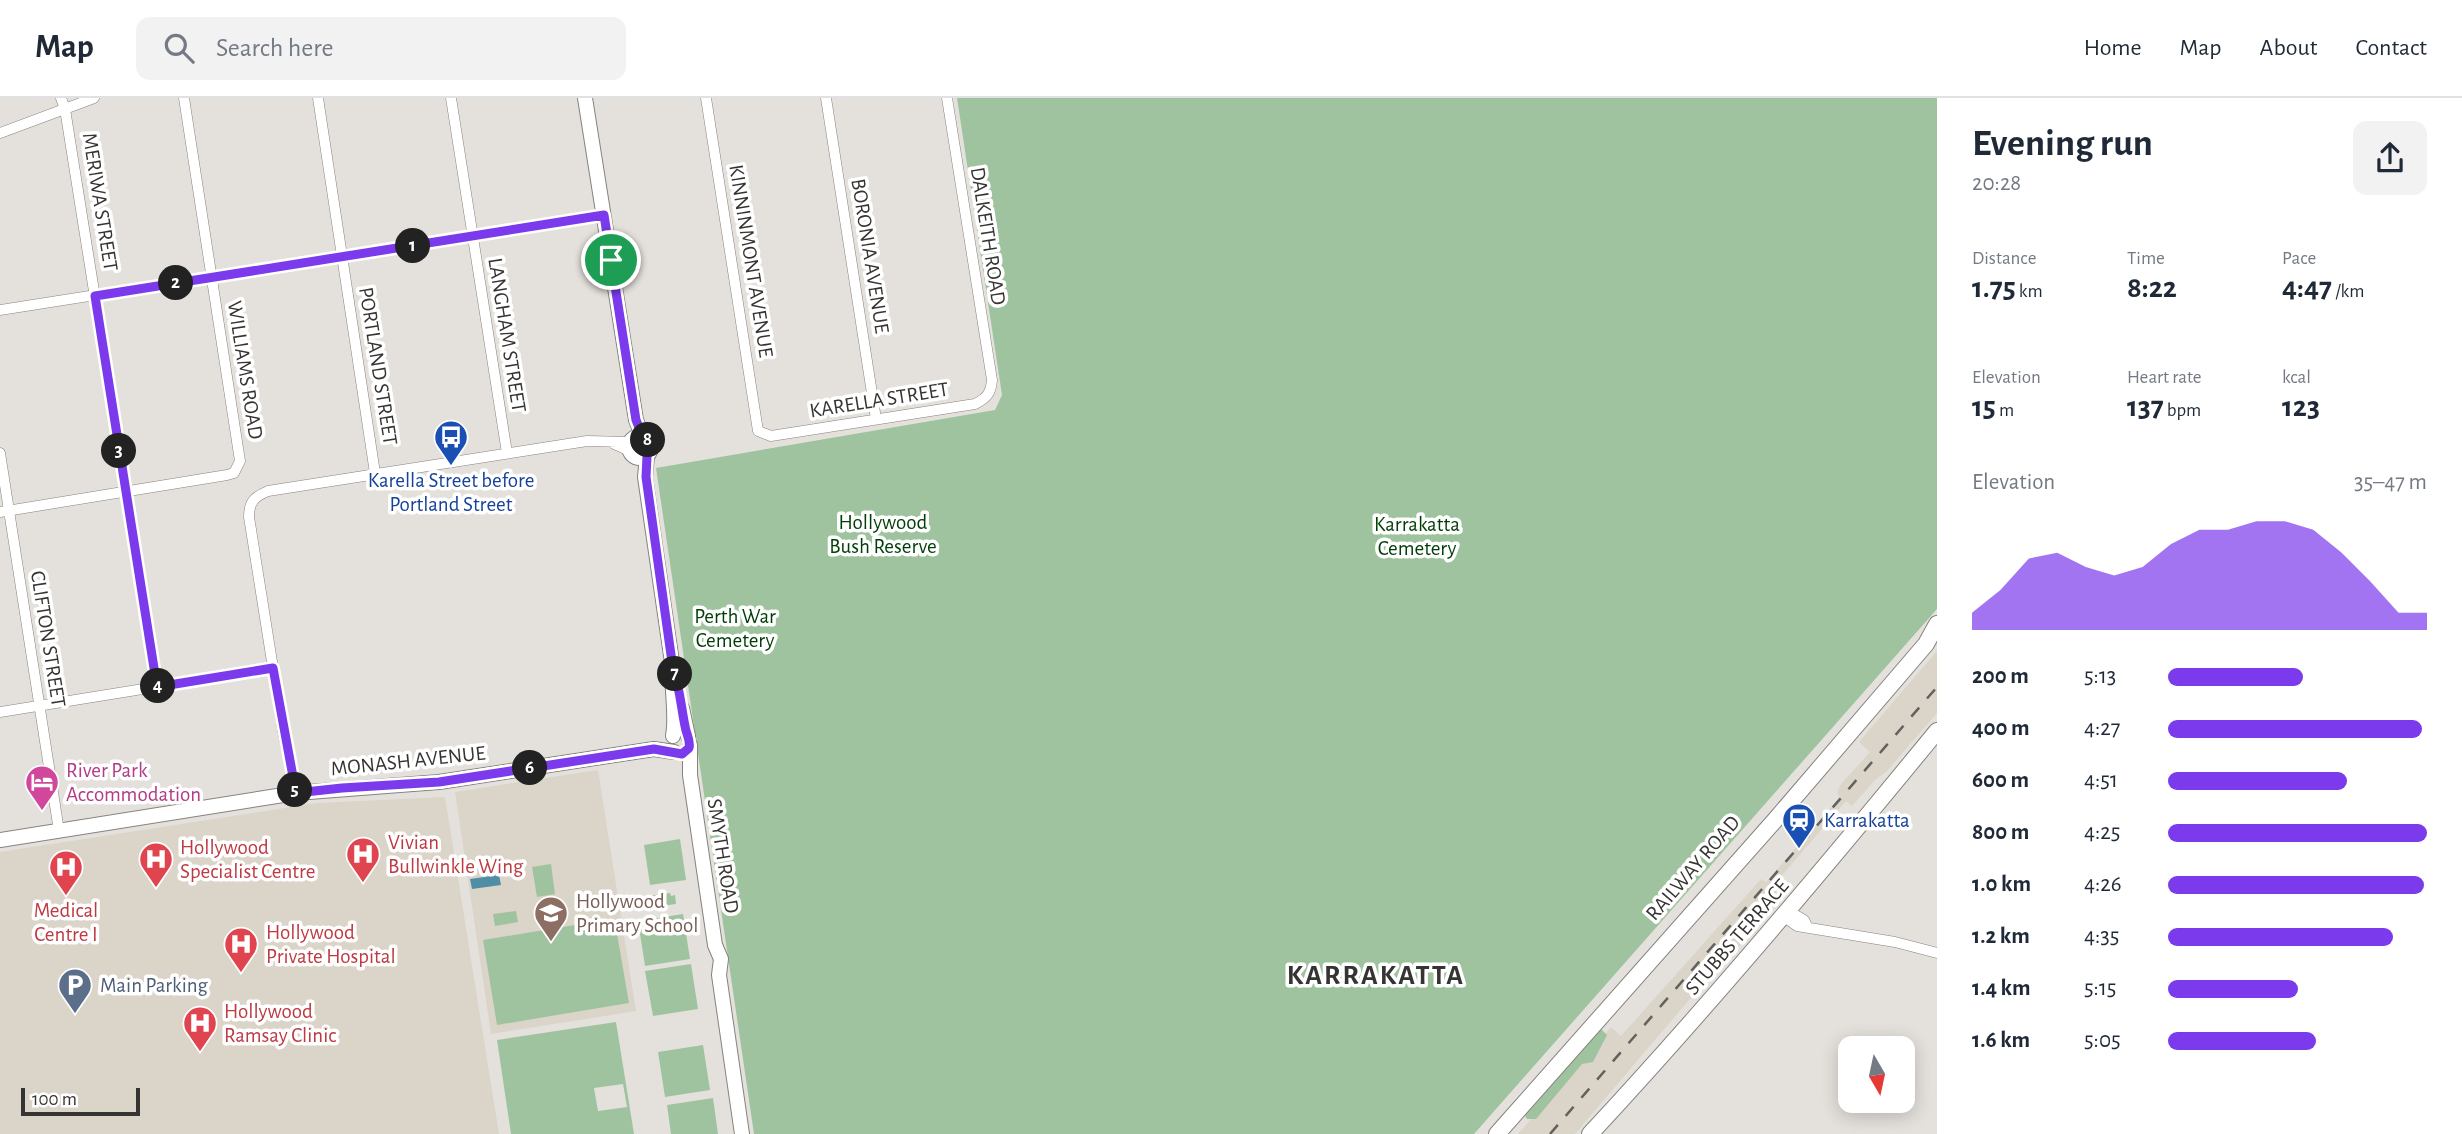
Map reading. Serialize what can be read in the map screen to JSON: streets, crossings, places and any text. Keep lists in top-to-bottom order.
{
  "streets": {
    "main road": [
      "MONASH AVENUE",
      "SMYTH ROAD",
      "RAILWAY ROAD",
      "STUBBS TERRACE"
    ],
    "street": [
      "MERIWA STREET",
      "DALKEITH ROAD",
      "BORONIA AVENUE",
      "KINNINMONT AVENUE",
      "LANGHAM STREET",
      "PORTLAND STREET",
      "WILLIAMS ROAD",
      "KARELLA STREET",
      "CLIFTON STREET"
    ]
  },
  "crossings": [
    ["MERIWA STREET", "WILLIAMS ROAD"],
    ["DALKEITH ROAD", "KARELLA STREET"],
    ["BORONIA AVENUE", "KARELLA STREET"],
    ["KINNINMONT AVENUE", "KARELLA STREET"],
    ["CLIFTON STREET", "MONASH AVENUE"],
    ["MONASH AVENUE", "SMYTH ROAD"]
  ],
  "districts": ["KARRAKATTA"],
  "parks": ["Hollywood Bush Reserve", "Karrakatta Cemetery", "Perth War Cemetery"],
  "places": {
    "bus stop": ["Karella Street before Portland Street"],
    "hotel": ["River Park Accommodation"],
    "station": ["Karrakatta"],
    "hospital": [
      "Vivian Bullwinkle Wing",
      "Hollywood Specialist Centre",
      "Medical Centre I",
      "Hollywood Private Hospital",
      "Hollywood Ramsay Clinic"
    ],
    "school or university": ["Hollywood Primary School"],
    "parking": ["Main Parking"]
  },
  "scale_bar": "100 m",
  "north": "bottom",
  "page": {
    "header": "Map",
    "search": "Search here",
    "nav": [
      "Home",
      "Map",
      "About",
      "Contact"
    ],
    "heading": ["Evening run", "20:28"],
    "stats": [
      ["Distance", "1.75 km"],
      ["Time", "8:22"],
      ["Pace", "4:47 /km"],
      ["Elevation", "15 m"],
      ["Heart rate", "137 bpm"],
      ["kcal", "123"]
    ],
    "pins": [
      "1",
      "2",
      "8",
      "3",
      "7",
      "4",
      "6",
      "5"
    ],
    "chart": ["Elevation", "35–47 m"],
    "list": [
      {
        "name": "200 m",
        "note": "5:13"
      },
      {
        "name": "400 m",
        "note": "4:27"
      },
      {
        "name": "600 m",
        "note": "4:51"
      },
      {
        "name": "800 m",
        "note": "4:25"
      },
      {
        "name": "1.0 km",
        "note": "4:26"
      },
      {
        "name": "1.2 km",
        "note": "4:35"
      },
      {
        "name": "1.4 km",
        "note": "5:15"
      },
      {
        "name": "1.6 km",
        "note": "5:05"
      }
    ],
    "scale": "100 m"
  }
}
